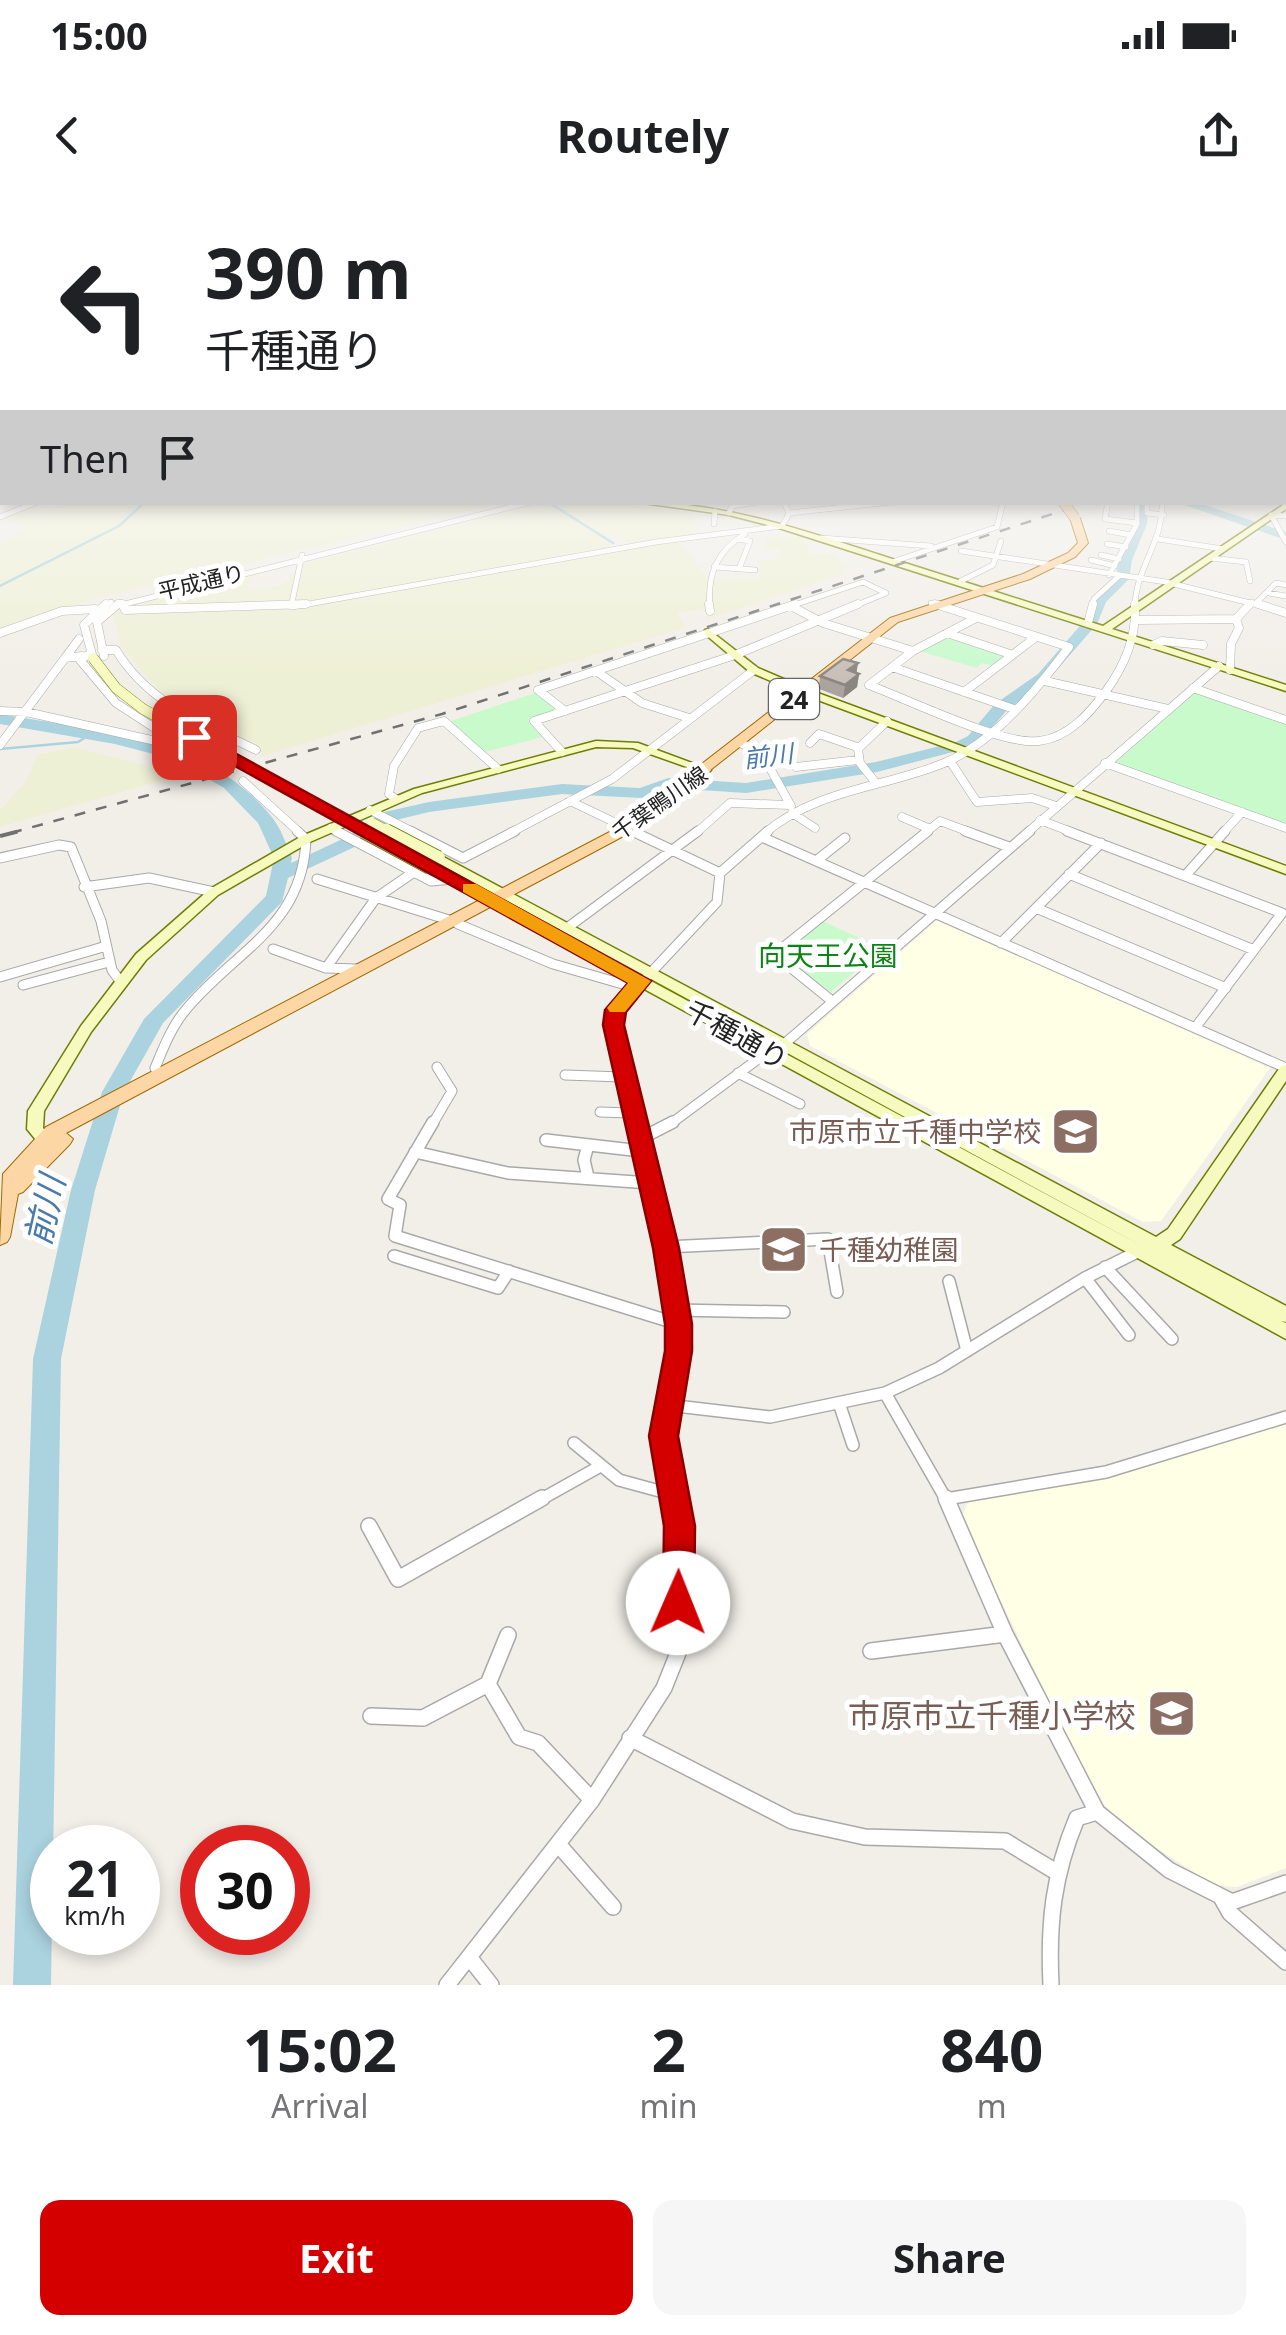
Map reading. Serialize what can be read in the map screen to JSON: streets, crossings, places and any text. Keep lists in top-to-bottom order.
{
  "streets": {
    "main road": ["24", "千葉鴨川線"],
    "street": ["平成通り", "千種通り"]
  },
  "crossings": [
    ["千葉鴨川線", "千種通り"]
  ],
  "water": ["前川"],
  "parks": ["向天王公園"],
  "places": {
    "school or university": ["市原市立千種中学校", "千種幼稚園", "市原市立千種小学校"]
  },
  "page": {
    "status": "15:00",
    "header": "Routely",
    "turn": ["390 m", "千種通り"],
    "then": "Then",
    "speed": "21 km/h",
    "limit": "30",
    "eta": [
      "15:02",
      "Arrival",
      "2",
      "min",
      "840",
      "m"
    ],
    "buttons": ["Exit", "Share"]
  }
}
